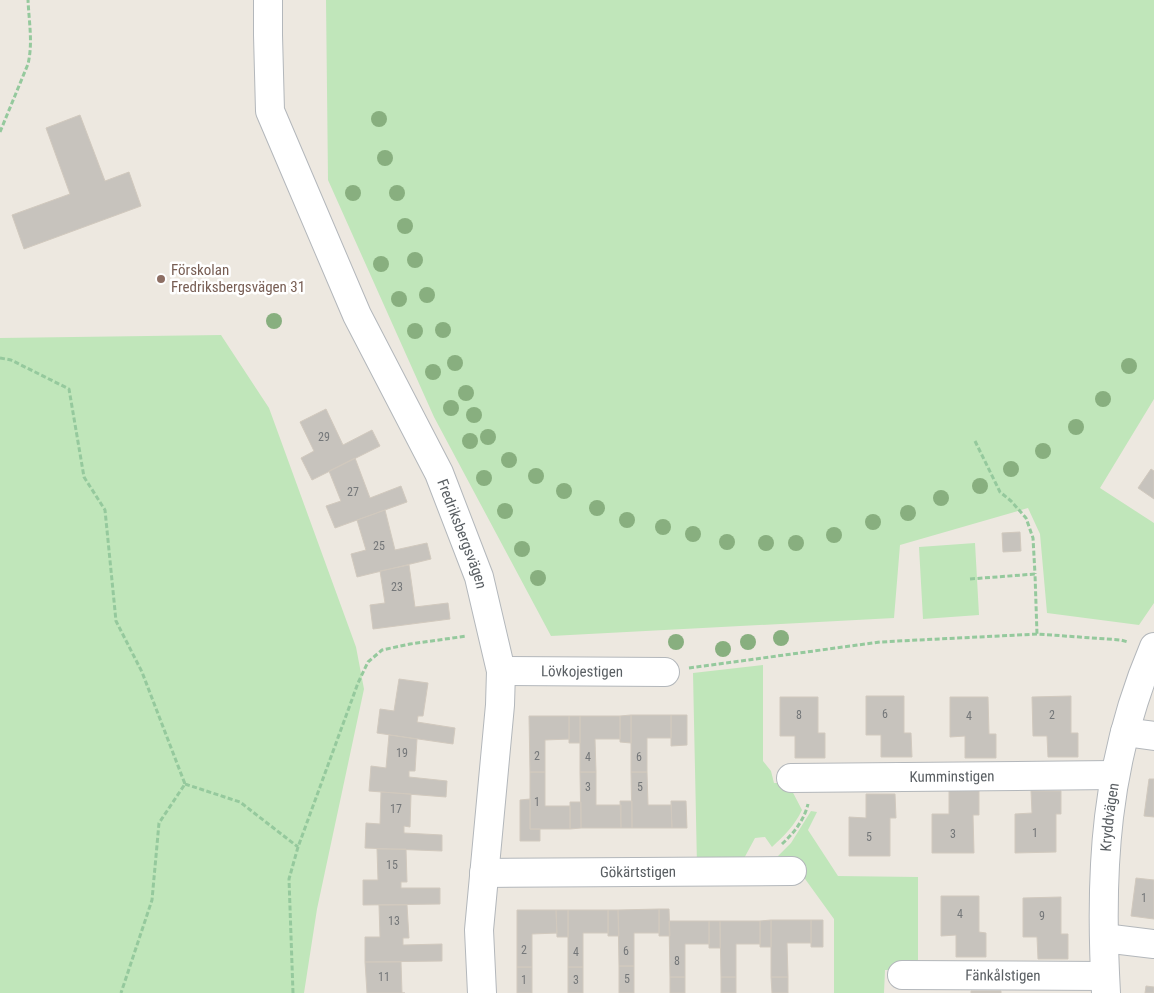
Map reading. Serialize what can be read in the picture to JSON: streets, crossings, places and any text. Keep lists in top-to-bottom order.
{
  "streets": {
    "street": [
      "Fredriksbergsvägen",
      "Lövkojestigen",
      "Kumminstigen",
      "Kryddvägen",
      "Gökärtstigen",
      "Fänkålstigen"
    ]
  },
  "crossings": [
    ["Fredriksbergsvägen", "Lövkojestigen"],
    ["Fredriksbergsvägen", "Gökärtstigen"],
    ["Kumminstigen", "Kryddvägen"],
    ["Kryddvägen", "Fänkålstigen"]
  ],
  "places": ["Förskolan Fredriksbergsvägen 31"],
  "house_numbers": [
    "29",
    "27",
    "25",
    "23",
    "6",
    "8",
    "2",
    "4",
    "19",
    "2",
    "4",
    "6",
    "3",
    "5",
    "1",
    "17",
    "1",
    "3",
    "5",
    "15",
    "1",
    "4",
    "9",
    "13",
    "2",
    "6",
    "4",
    "8",
    "11",
    "5",
    "1",
    "3"
  ]
}
